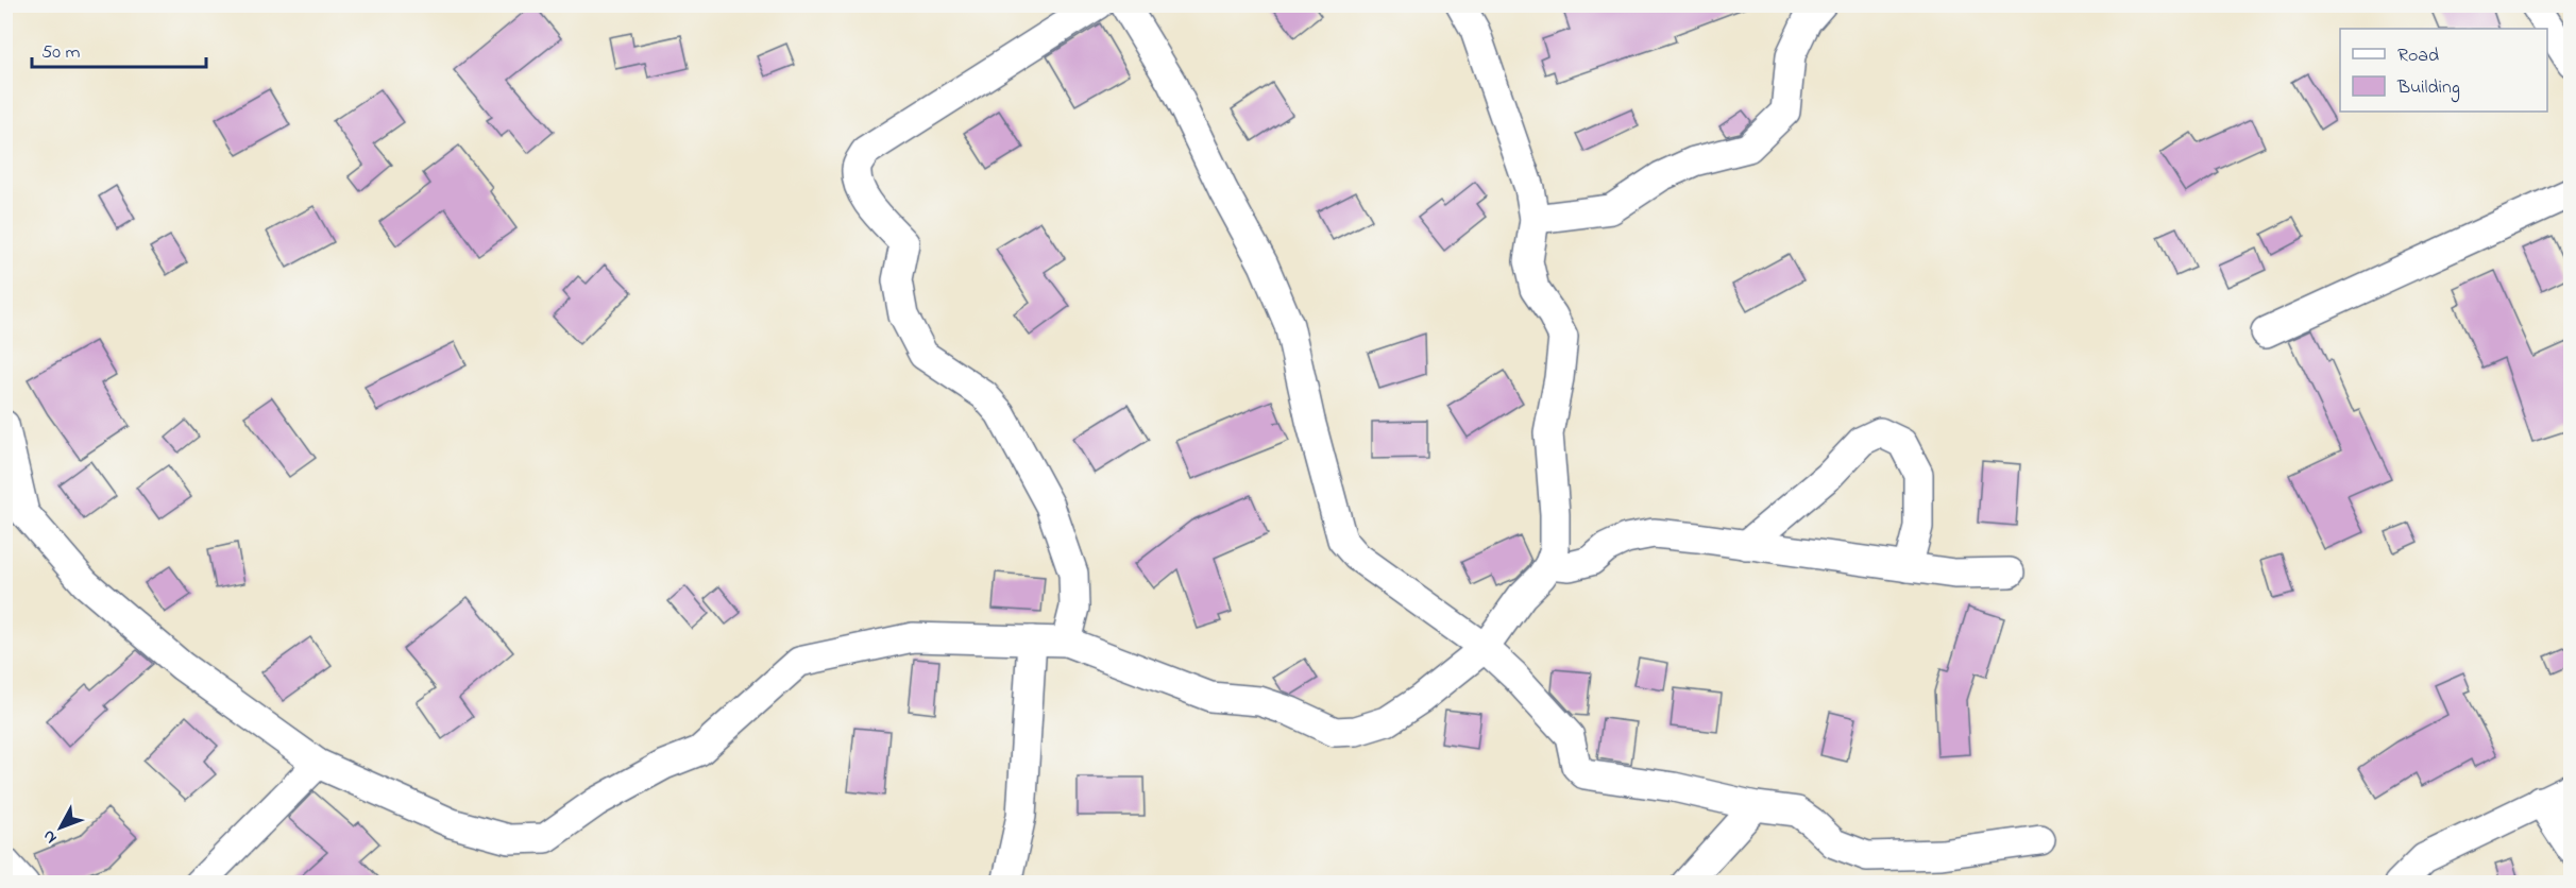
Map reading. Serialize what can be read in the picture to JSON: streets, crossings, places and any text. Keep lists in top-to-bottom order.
{
  "legend": ["Road", "Building"],
  "scale_bar": "50 m",
  "north": "bottom left"
}
